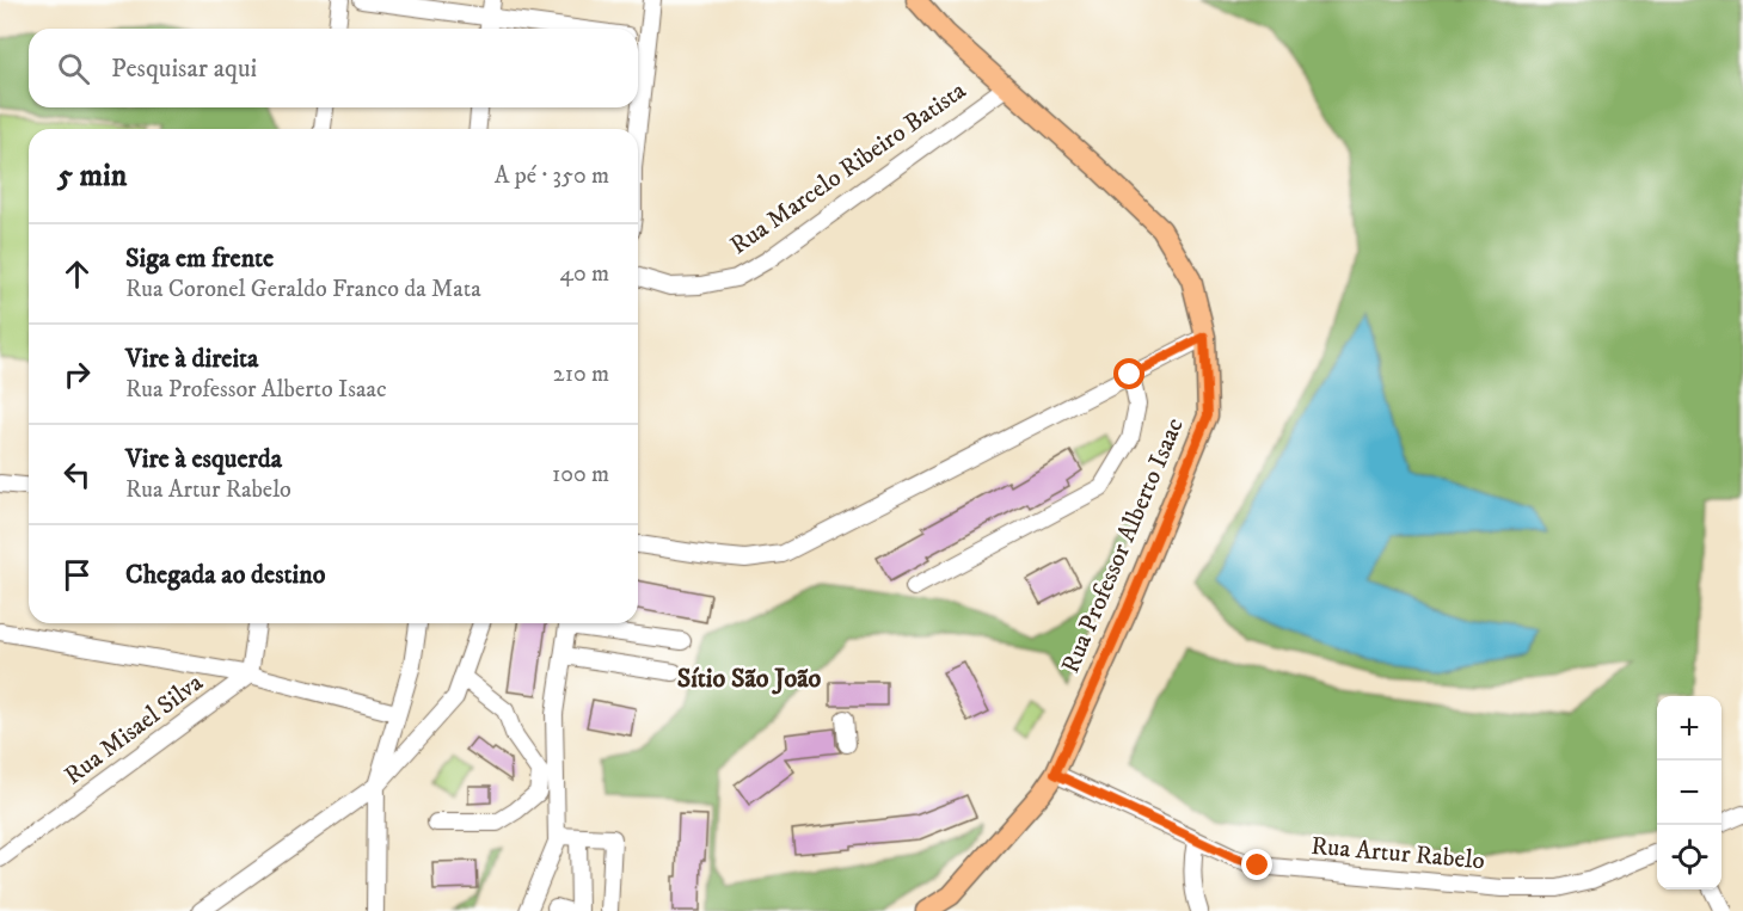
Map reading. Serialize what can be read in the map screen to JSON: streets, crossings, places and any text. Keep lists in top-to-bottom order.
{
  "streets": {
    "main road": ["Rua Professor Alberto Isaac"],
    "street": ["Rua Marcelo Ribeiro Batista", "Rua Misael Silva", "Rua Artur Rabelo"]
  },
  "crossings": [
    ["Rua Marcelo Ribeiro Batista", "Rua Professor Alberto Isaac"],
    ["Rua Professor Alberto Isaac", "Rua Artur Rabelo"]
  ],
  "districts": ["Sítio São João"],
  "page": {
    "search": "Pesquisar aqui",
    "heading": ["5 min", "A pé · 350 m"],
    "list": [
      ["Siga em frente", "Rua Coronel Geraldo Franco da Mata", "40 m"],
      ["Vire à direita", "Rua Professor Alberto Isaac", "210 m"],
      ["Vire à esquerda", "Rua Artur Rabelo", "100 m"],
      "Chegada ao destino"
    ],
    "map_buttons": ["+", "−"]
  }
}
